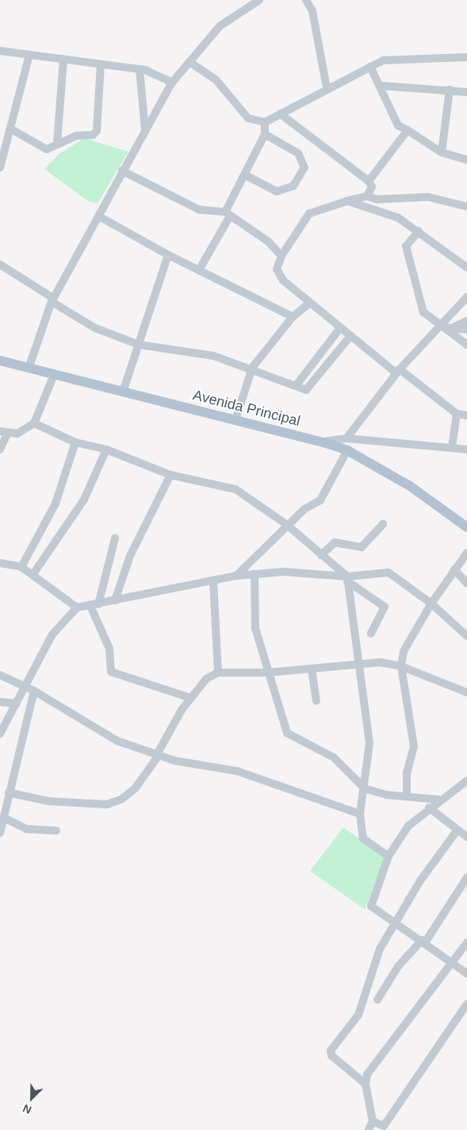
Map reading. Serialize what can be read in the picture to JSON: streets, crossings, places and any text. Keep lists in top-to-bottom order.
{
  "streets": {
    "main road": ["Avenida Principal"]
  },
  "north": "bottom left"
}
